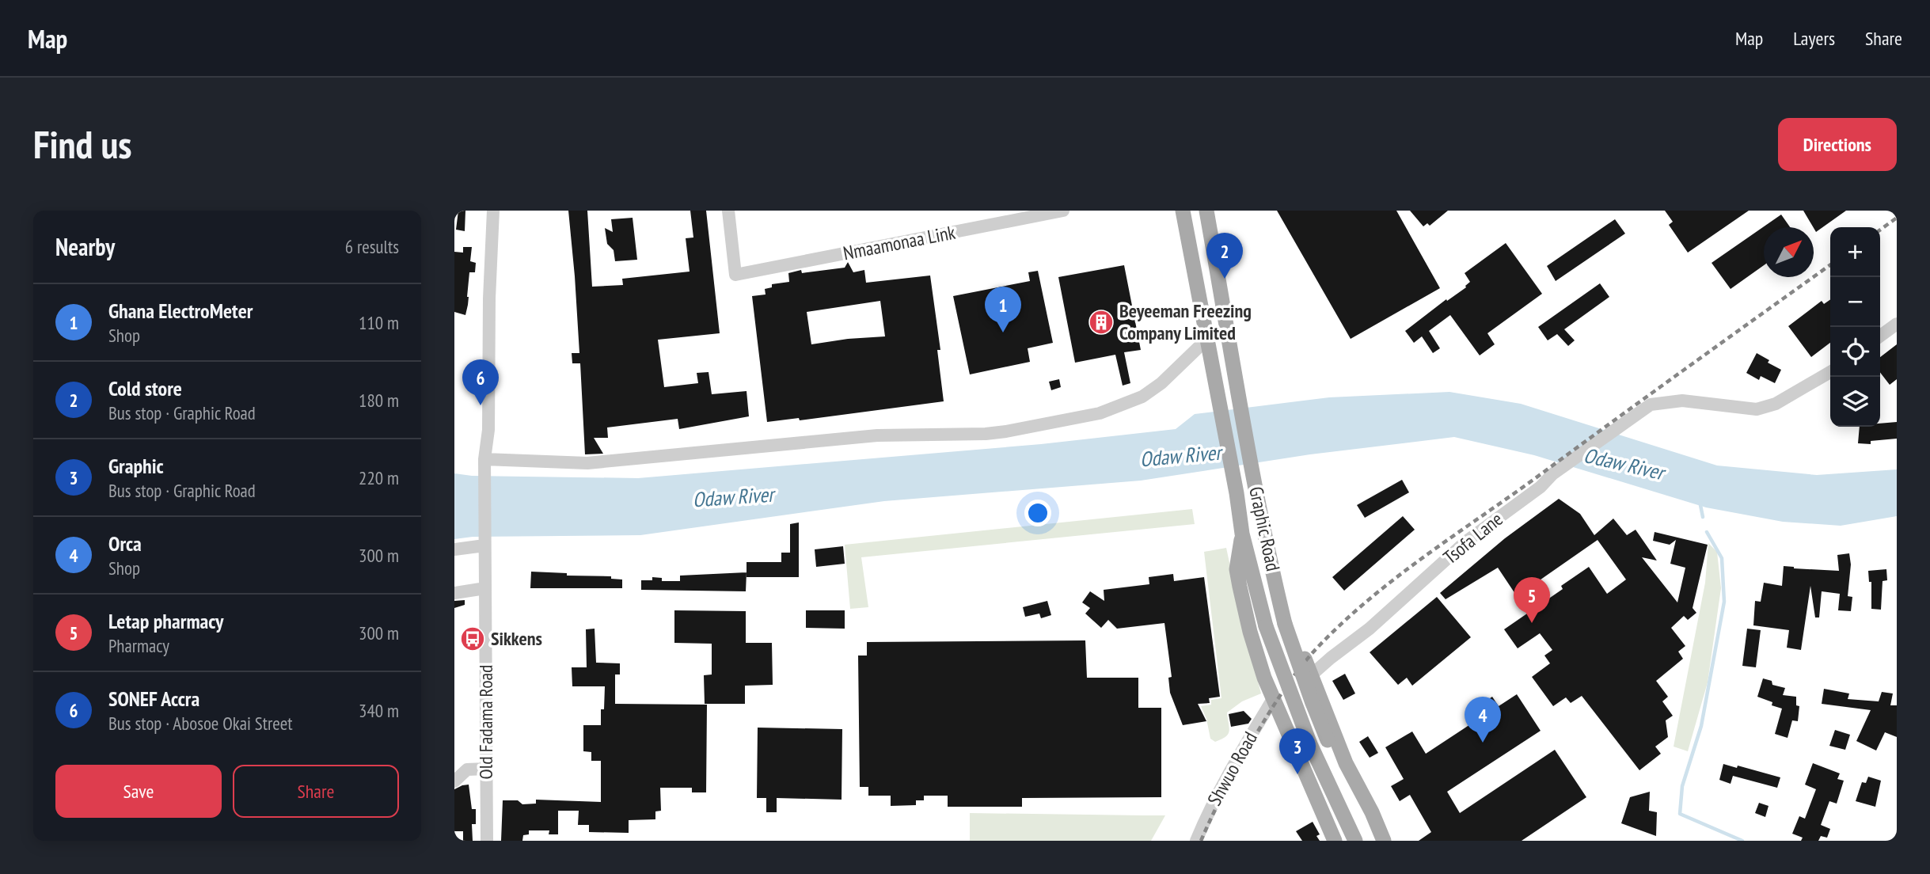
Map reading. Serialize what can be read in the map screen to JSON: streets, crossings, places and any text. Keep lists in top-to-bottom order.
{
  "streets": {
    "main road": ["Graphic Road"],
    "street": [
      "Nmaamonaa Link",
      "Tsofa Lane",
      "Old Fadama Road",
      "Shwuo Road"
    ]
  },
  "water": ["Odaw River"],
  "places": {
    "building": ["Beyeeman Freezing Company Limited"],
    "bus stop": ["Sikkens"]
  },
  "north": "top right",
  "page": {
    "header": "Map",
    "nav": ["Map", "Layers", "Share"],
    "buttons": [
      "Directions",
      ["Save", "Share"]
    ],
    "title": "Find us",
    "heading": ["Nearby", "6 results"],
    "map_buttons": ["+", "−"],
    "pins": [
      "2",
      "1",
      "6",
      "5",
      "4",
      "3"
    ],
    "list": [
      {
        "mark": "1",
        "name": "Ghana ElectroMeter",
        "note": "Shop",
        "value": "110 m"
      },
      {
        "mark": "2",
        "name": "Cold store",
        "note": "Bus stop · Graphic Road",
        "value": "180 m"
      },
      {
        "mark": "3",
        "name": "Graphic",
        "note": "Bus stop · Graphic Road",
        "value": "220 m"
      },
      {
        "mark": "4",
        "name": "Orca",
        "note": "Shop",
        "value": "300 m"
      },
      {
        "mark": "5",
        "name": "Letap pharmacy",
        "note": "Pharmacy",
        "value": "300 m"
      },
      {
        "mark": "6",
        "name": "SONEF Accra",
        "note": "Bus stop · Abosoe Okai Street",
        "value": "340 m"
      }
    ]
  }
}
